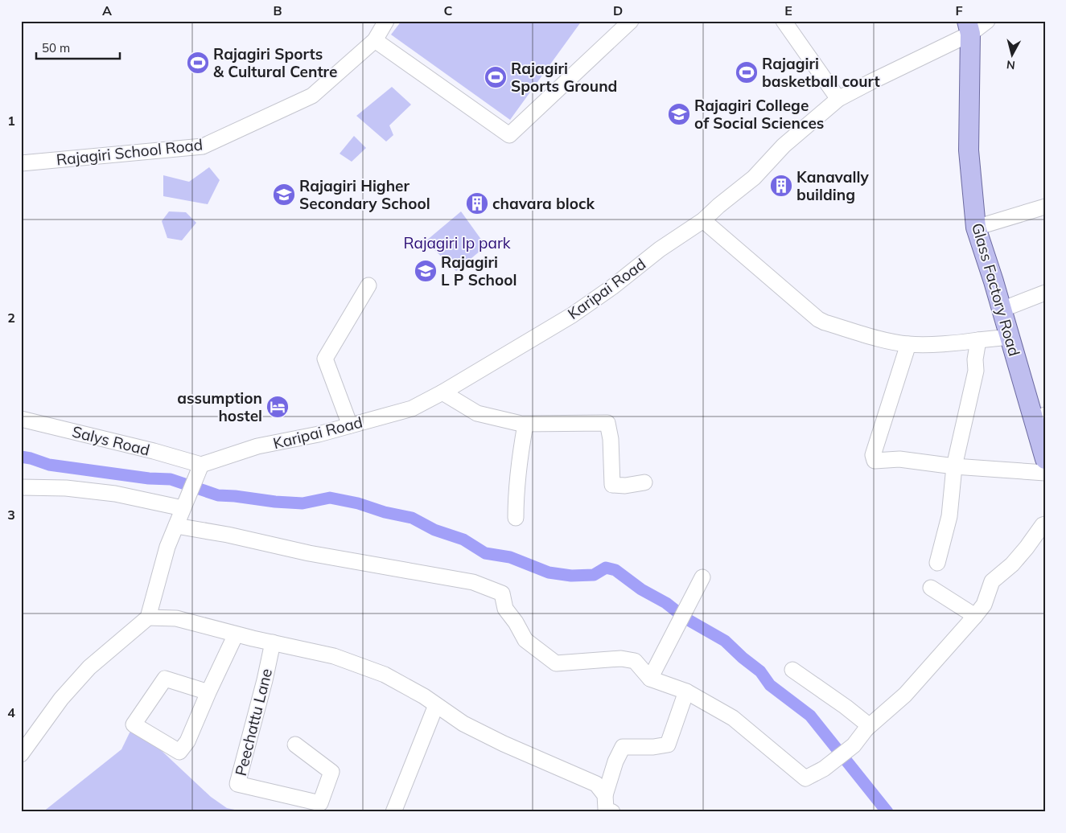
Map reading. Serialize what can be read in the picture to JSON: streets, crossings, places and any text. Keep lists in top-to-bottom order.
{
  "streets": {
    "main road": ["Glass Factory Road"],
    "street": [
      "Rajagiri School Road",
      "Karipai Road",
      "Salys Road",
      "Peechattu Lane"
    ]
  },
  "crossings": [
    ["Karipai Road", "Glass Factory Road"],
    ["Karipai Road", "Salys Road"]
  ],
  "parks": ["Rajagiri lp park"],
  "places": {
    "sports": ["Rajagiri Sports & Cultural Centre", "Rajagiri basketball court", "Rajagiri Sports Ground"],
    "school or university": ["Rajagiri College of Social Sciences", "Rajagiri Higher Secondary School", "Rajagiri L P School"],
    "building": ["Kanavally building", "chavara block"],
    "hotel": ["assumption hostel"]
  },
  "scale_bar": "50 m",
  "north": "bottom",
  "grid": {
    "columns": [
      "A",
      "B",
      "C",
      "D",
      "E",
      "F"
    ],
    "rows": [
      "1",
      "2",
      "3",
      "4"
    ]
  }
}
